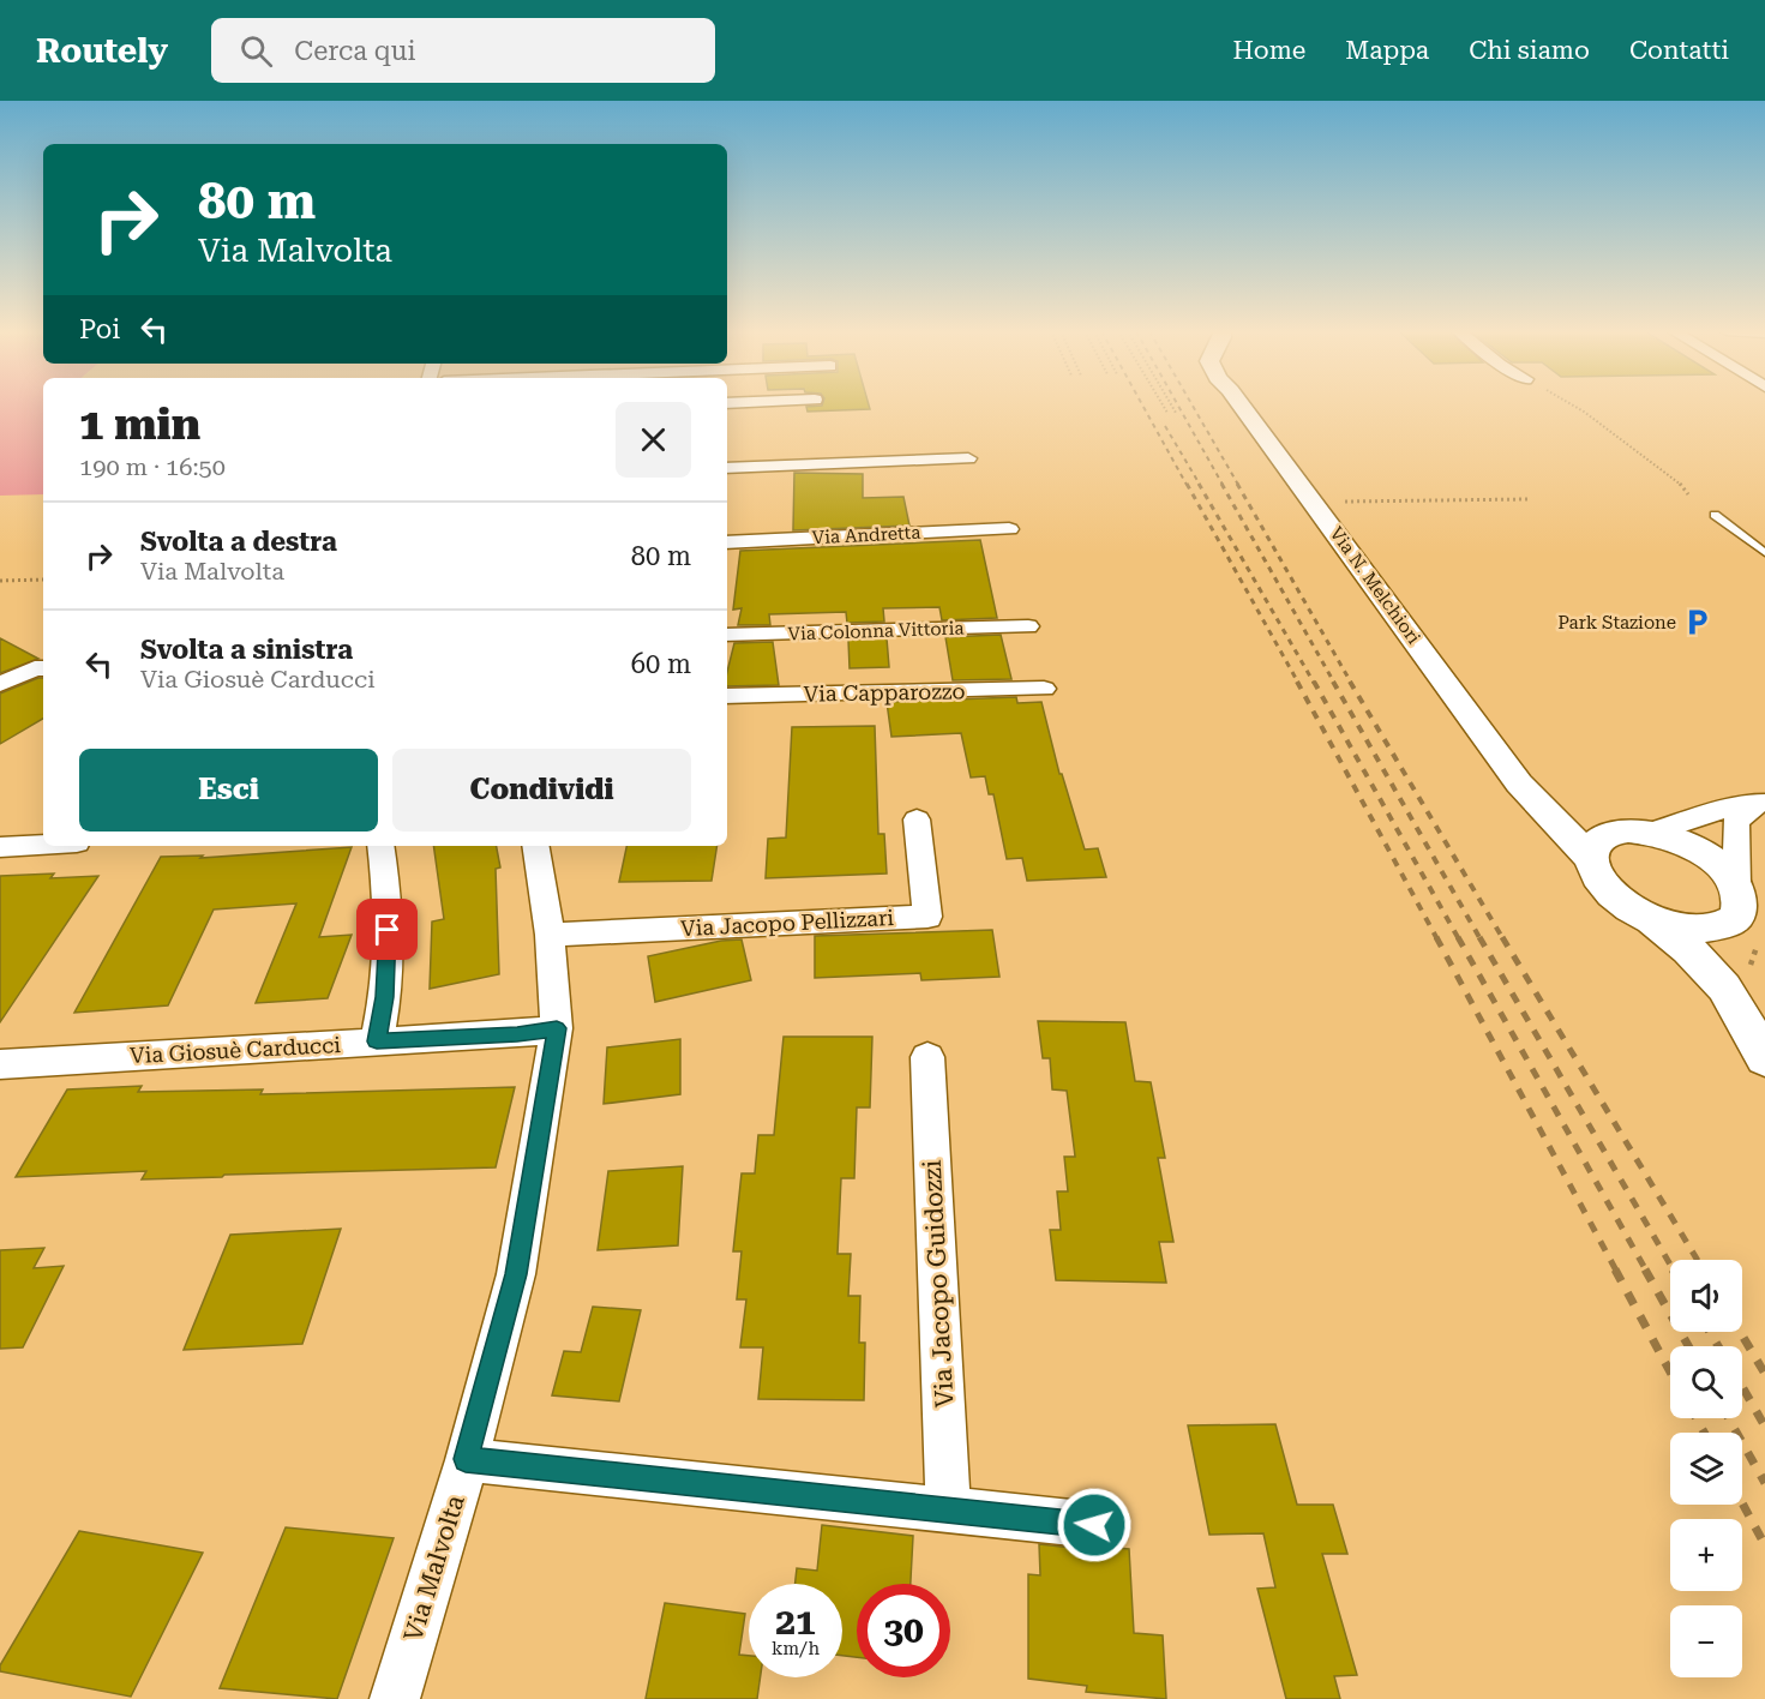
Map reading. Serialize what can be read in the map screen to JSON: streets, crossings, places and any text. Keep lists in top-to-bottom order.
{
  "streets": {
    "street": [
      "Via Andretta",
      "Via N. Melchiori",
      "Via Colonna Vittoria",
      "Via Capparozzo",
      "Via Jacopo Pellizzari",
      "Via Giosuè Carducci",
      "Via Jacopo Guidozzi",
      "Via Malvolta"
    ]
  },
  "crossings": [
    ["Via Jacopo Pellizzari", "Via Malvolta"],
    ["Via Giosuè Carducci", "Via Malvolta"]
  ],
  "places": {
    "parking": ["Park Stazione"]
  },
  "page": {
    "header": "Routely",
    "search": "Cerca qui",
    "nav": [
      "Home",
      "Mappa",
      "Chi siamo",
      "Contatti"
    ],
    "turn": ["80 m", "Via Malvolta"],
    "then": "Poi",
    "heading": ["1 min", "190 m · 16:50"],
    "list": [
      {
        "name": "Svolta a destra",
        "note": "Via Malvolta",
        "value": "80 m"
      },
      {
        "name": "Svolta a sinistra",
        "note": "Via Giosuè Carducci",
        "value": "60 m"
      }
    ],
    "buttons": ["Esci", "Condividi"],
    "map_buttons": ["+", "−"],
    "speed": "21 km/h",
    "limit": "30"
  }
}
